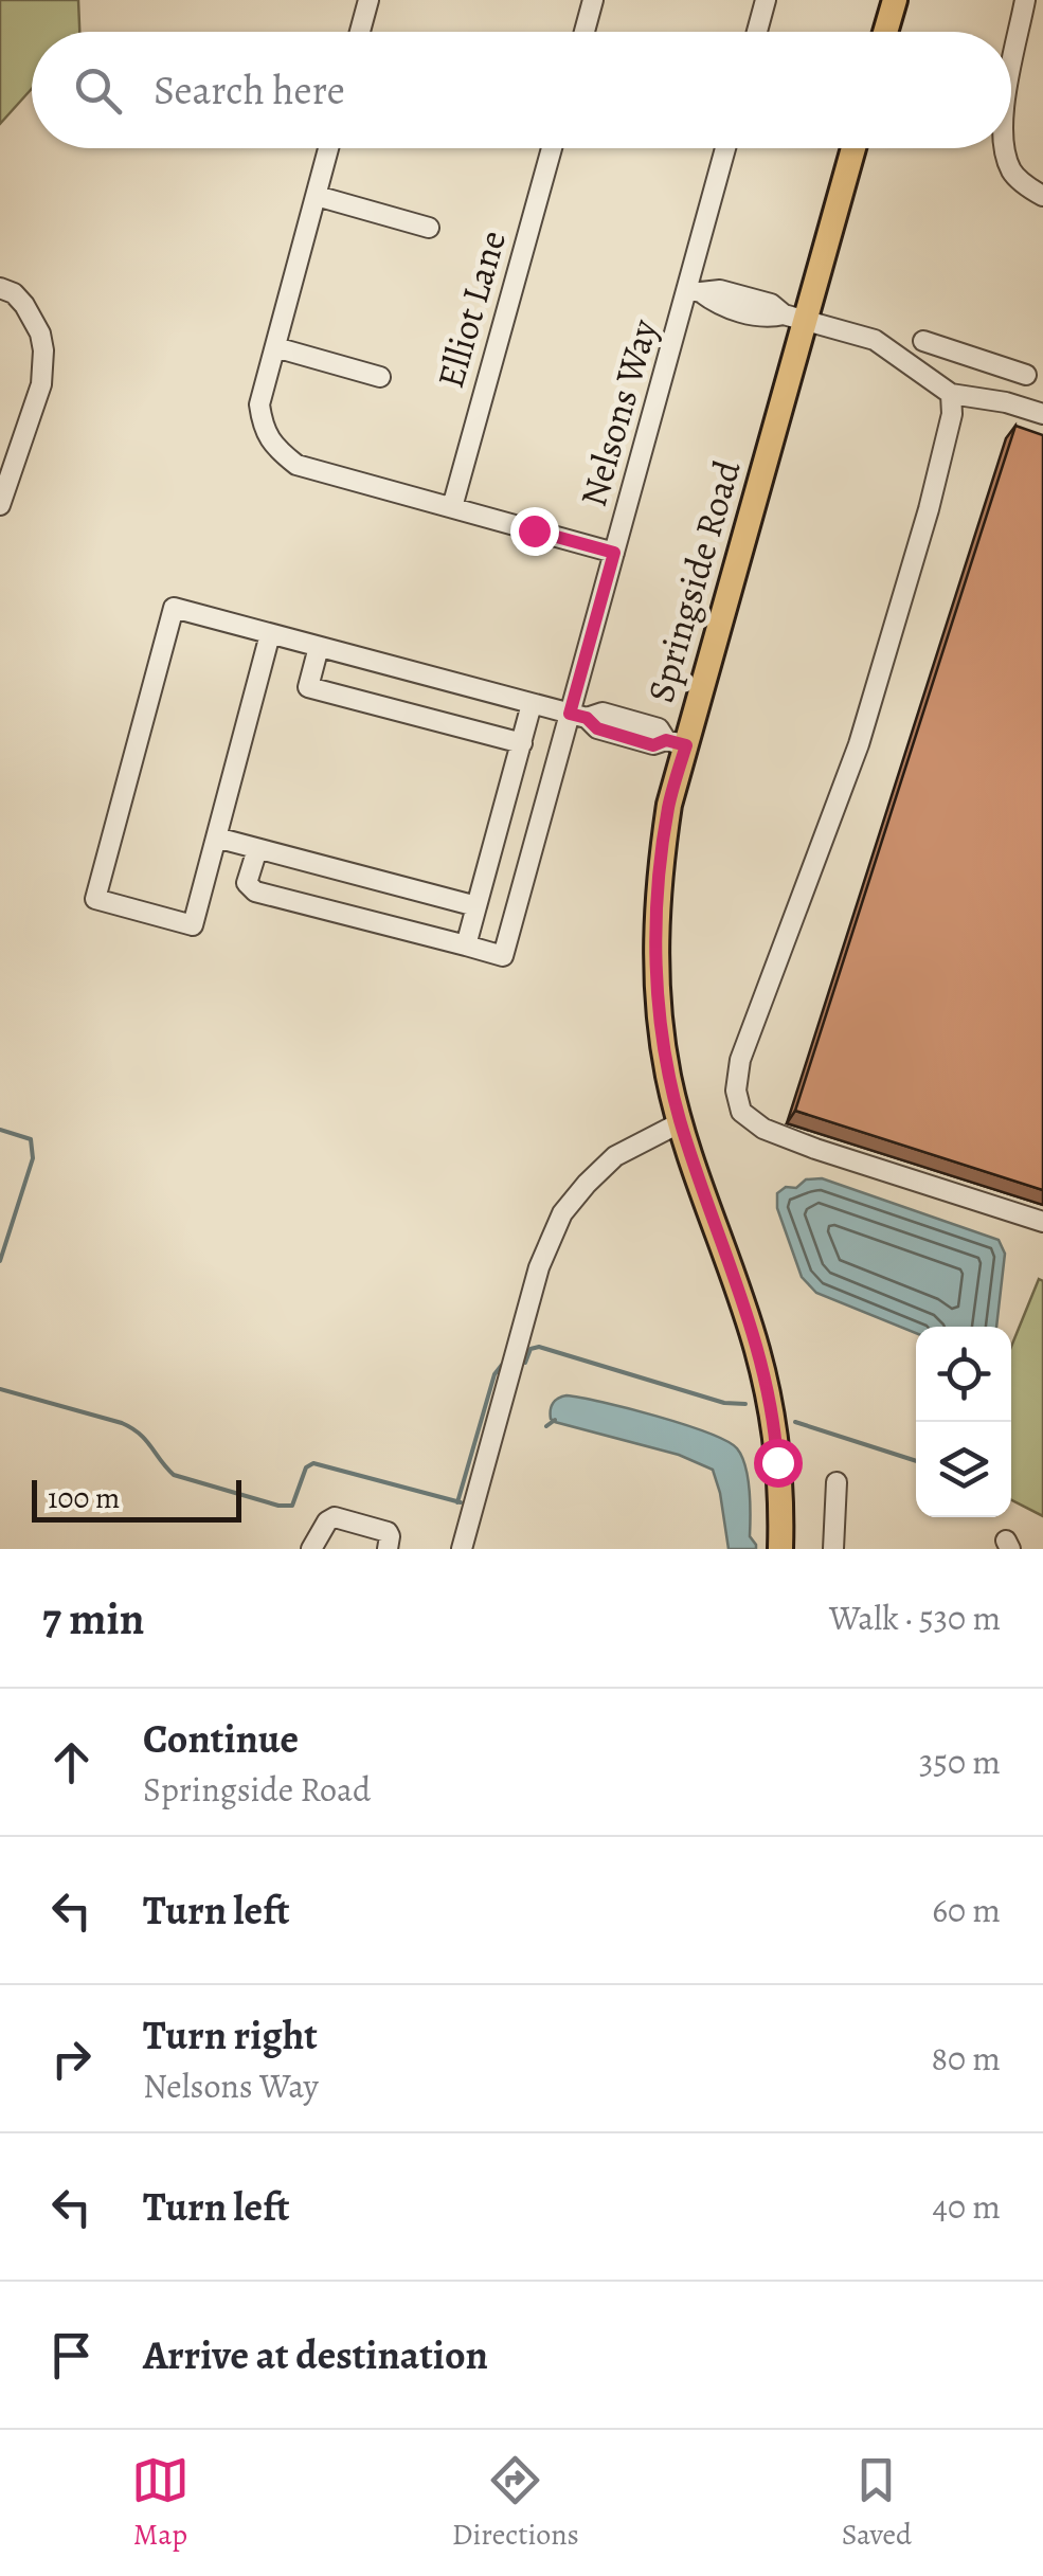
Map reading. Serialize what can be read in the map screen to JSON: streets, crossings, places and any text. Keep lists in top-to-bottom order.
{
  "streets": {
    "main road": ["Springside Road"],
    "street": ["Elliot Lane", "Nelsons Way"]
  },
  "scale_bar": "100 m",
  "page": {
    "search": "Search here",
    "scale": "100 m",
    "heading": ["7 min", "Walk · 530 m"],
    "list": [
      ["Continue", "Springside Road", "350 m"],
      ["Turn left", "60 m"],
      ["Turn right", "Nelsons Way", "80 m"],
      ["Turn left", "40 m"],
      "Arrive at destination"
    ],
    "nav": ["Map", "Directions", "Saved"]
  }
}
